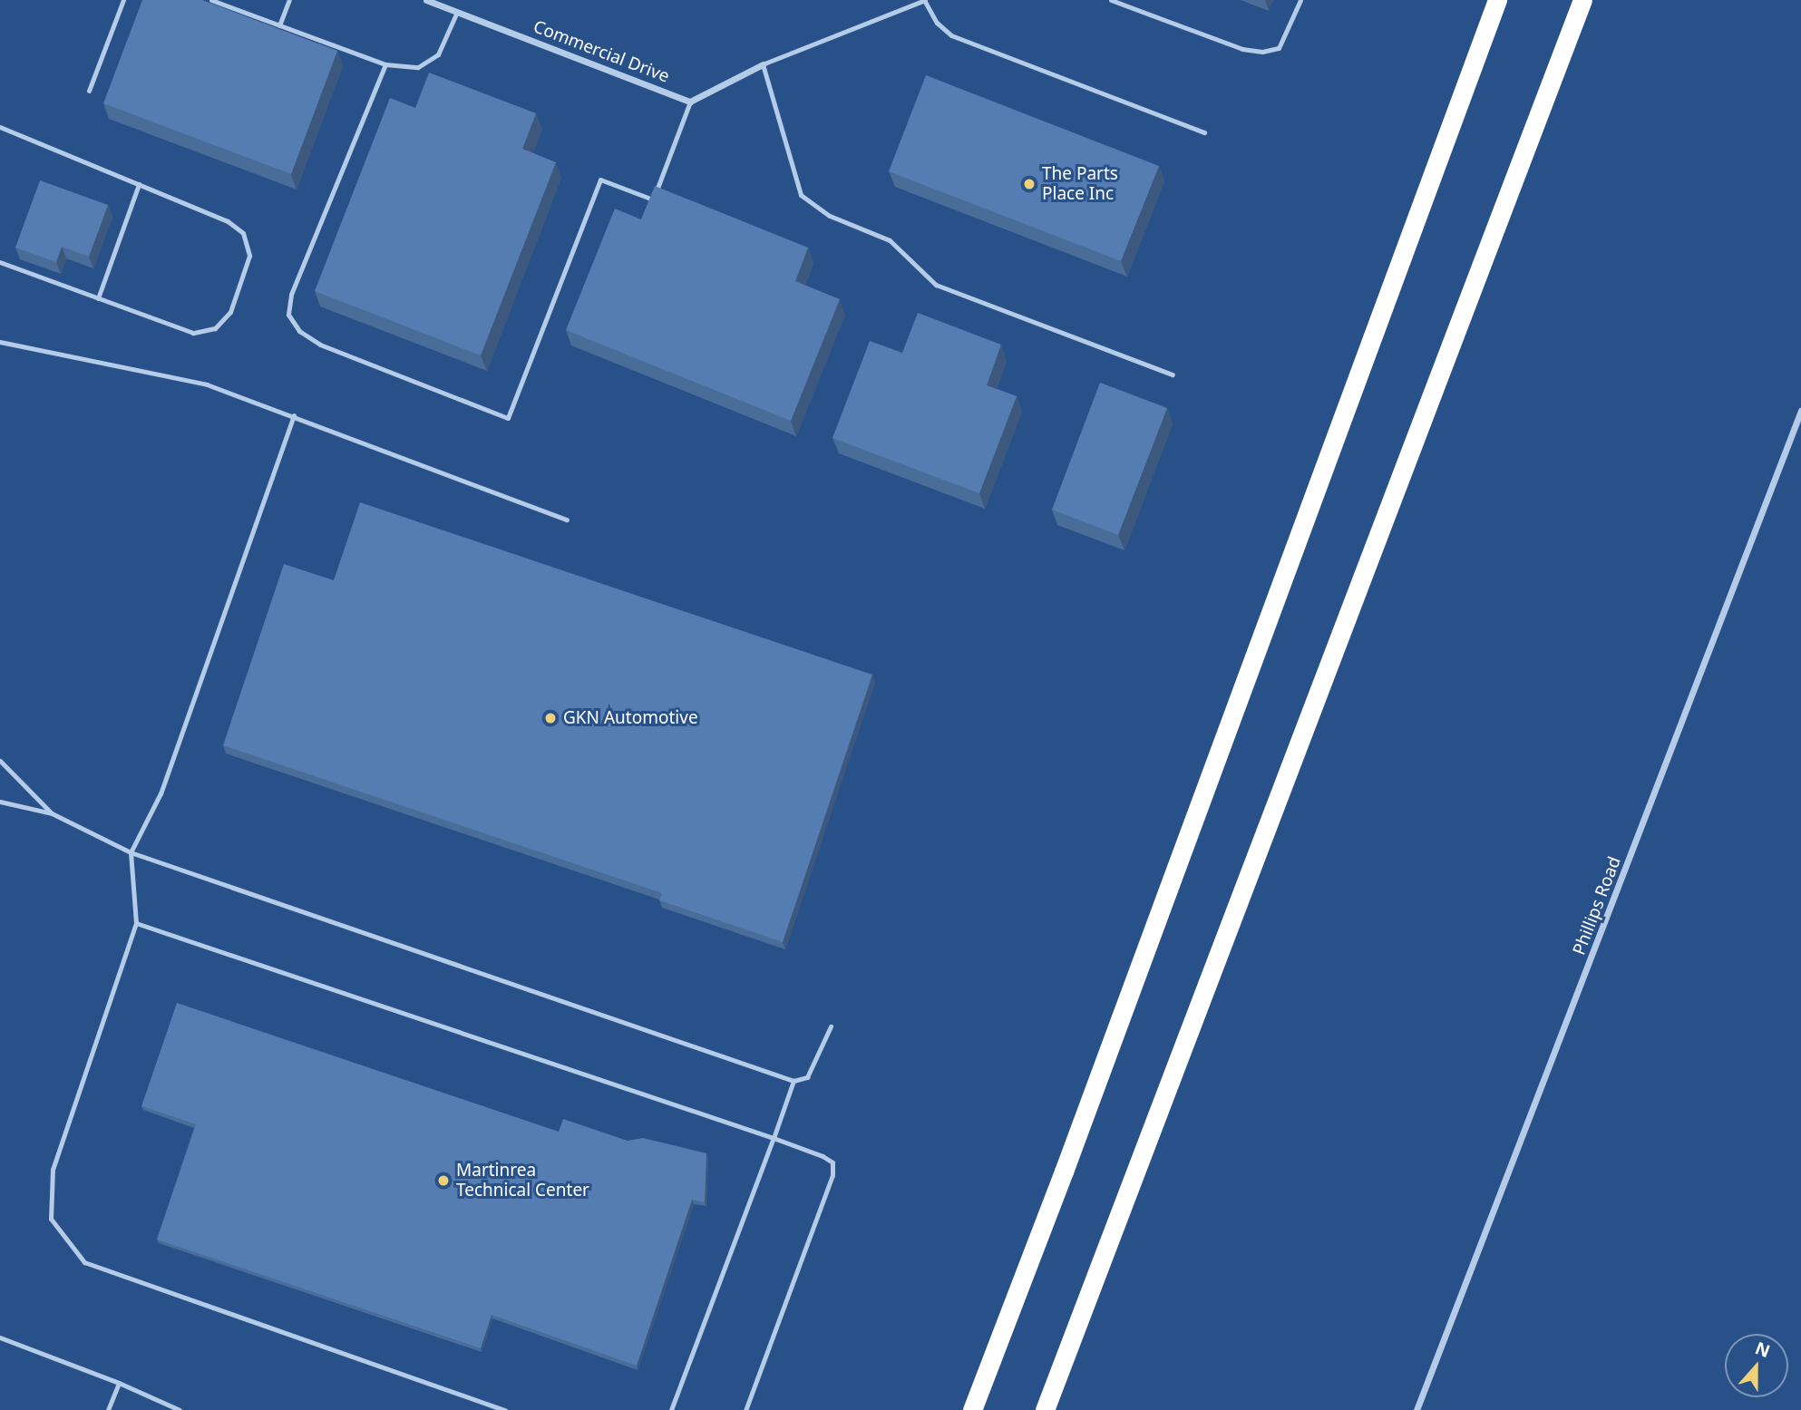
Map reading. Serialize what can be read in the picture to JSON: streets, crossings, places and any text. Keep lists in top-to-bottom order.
{
  "streets": {
    "street": ["Commercial Drive", "Phillips Road"]
  },
  "places": ["The Parts Place Inc", "GKN Automotive", "Martinrea Technical Center"],
  "north": "top"
}
